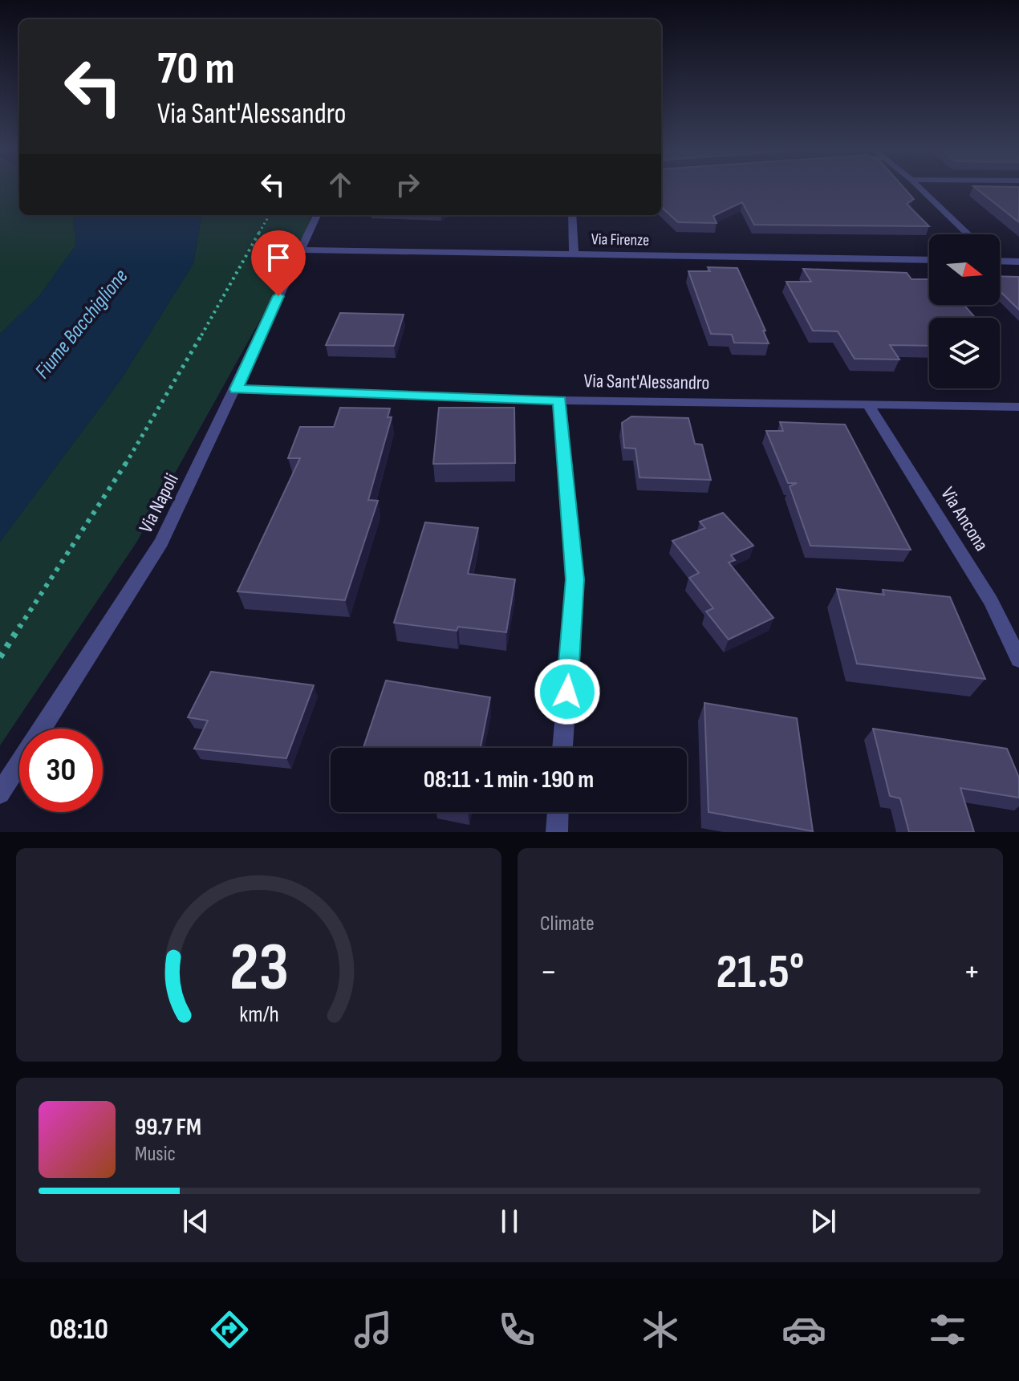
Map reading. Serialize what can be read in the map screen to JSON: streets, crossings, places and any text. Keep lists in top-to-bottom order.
{
  "streets": {
    "street": [
      "Via Firenze",
      "Via Sant'Alessandro",
      "Via Napoli",
      "Via Ancona"
    ]
  },
  "crossings": [
    ["Via Firenze", "Via Napoli"],
    ["Via Sant'Alessandro", "Via Napoli"],
    ["Via Sant'Alessandro", "Via Ancona"]
  ],
  "water": ["Fiume Bacchiglione"],
  "north": "right",
  "page": {
    "turn": ["70 m", "Via Sant'Alessandro"],
    "limit": "30",
    "trip": "08:11 · 1 min · 190 m",
    "tile": "Climate",
    "heat": ["−", "21.5°", "+"],
    "song": ["99.7 FM", "Music"],
    "tabs": "08:10",
    "gauge": ["23", "km/h"]
  }
}
